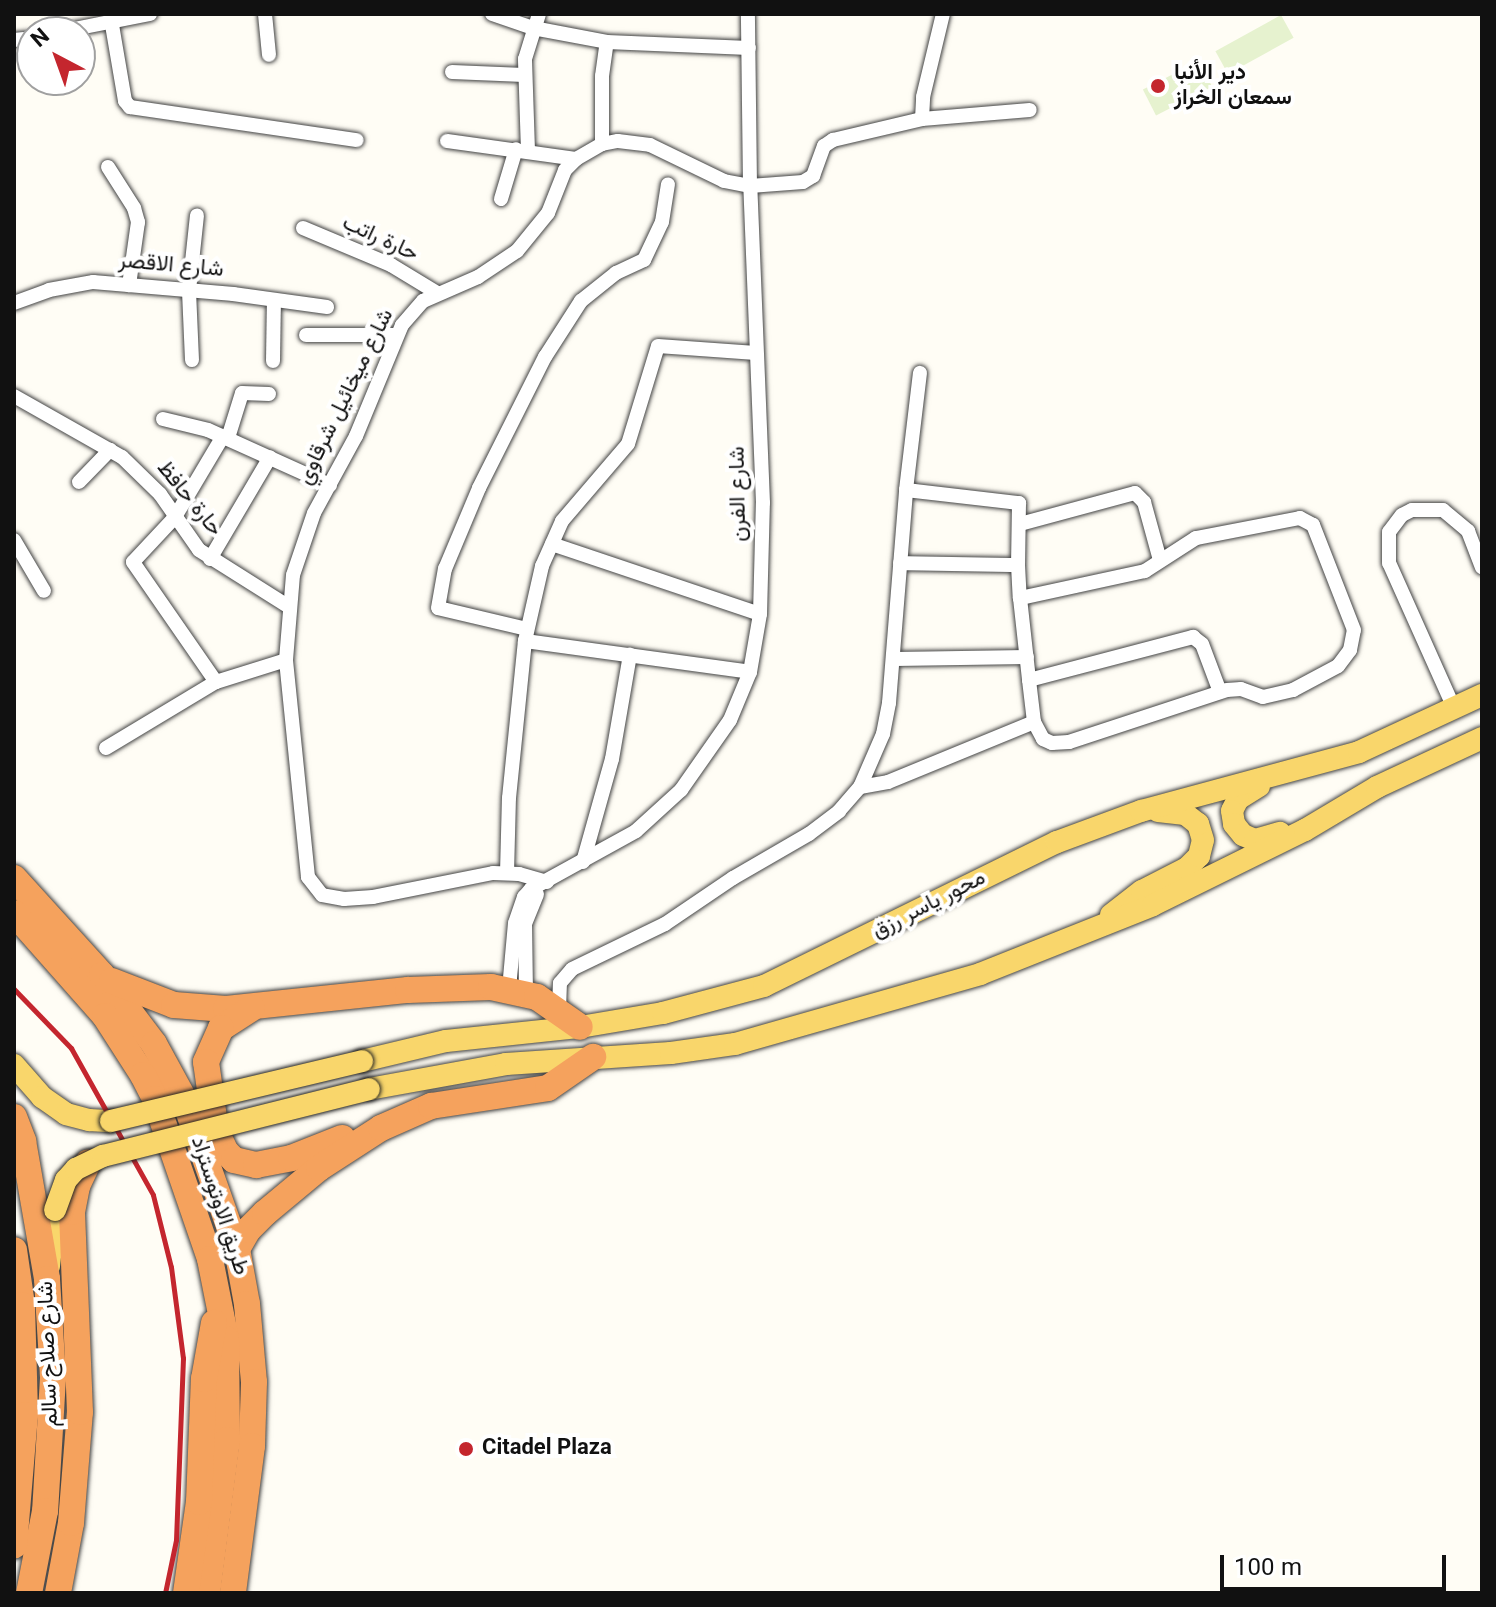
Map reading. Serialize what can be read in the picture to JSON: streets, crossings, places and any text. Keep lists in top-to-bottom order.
{
  "streets": {
    "highway": ["طريق الاوتوستراد", "شارع صلاح سالم"],
    "main road": ["محور ياسر رزق"],
    "street": [
      "حارة راتب",
      "شارع الاقصر",
      "شارع ميخائيل شرقاوي",
      "شارع الفرن",
      "حارة حافظ"
    ]
  },
  "crossings": [
    ["حارة راتب", "شارع ميخائيل شرقاوي"],
    ["شارع ميخائيل شرقاوي", "شارع الفرن"],
    ["شارع ميخائيل شرقاوي", "حارة حافظ"]
  ],
  "places": ["دير الأنبا سمعان الخراز", "Citadel Plaza"],
  "scale_bar": "100 m",
  "north": "top left"
}
